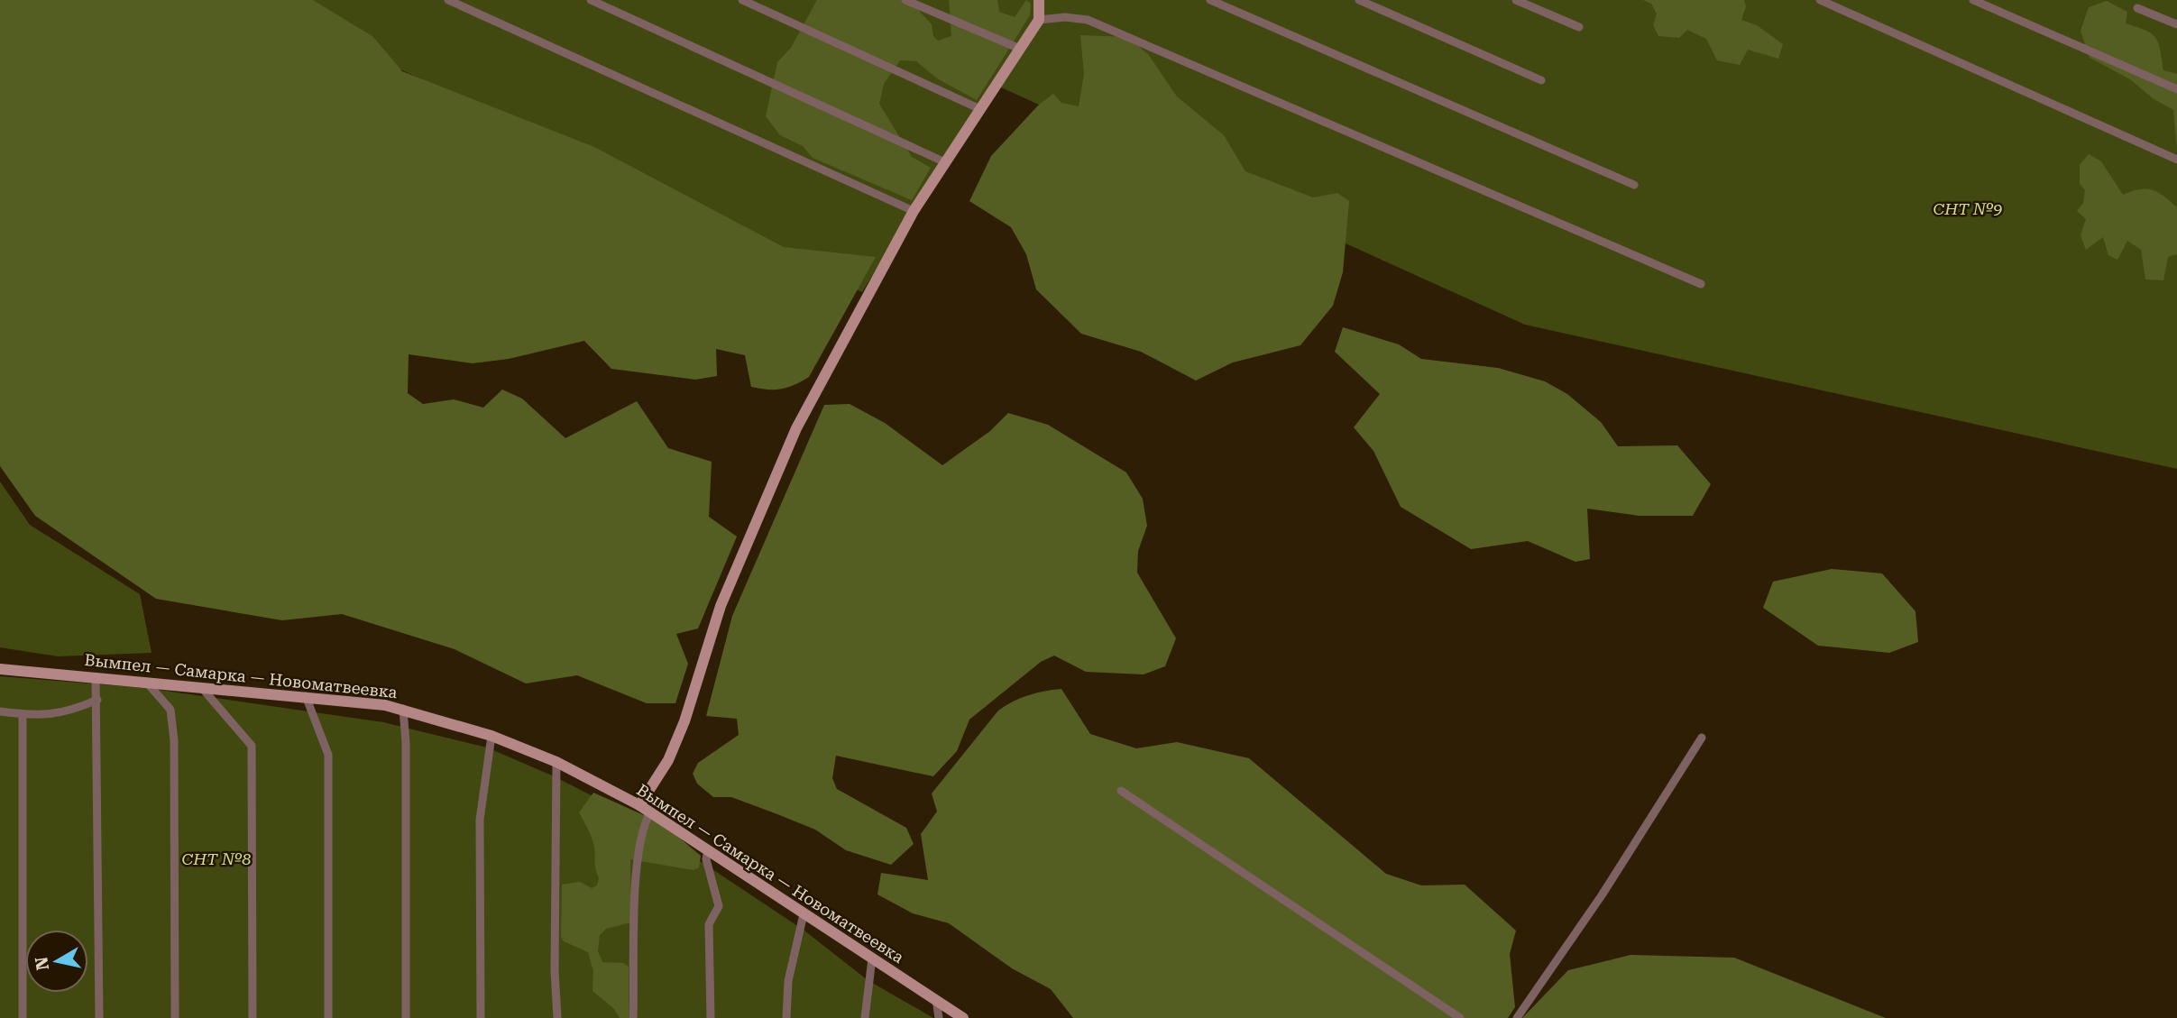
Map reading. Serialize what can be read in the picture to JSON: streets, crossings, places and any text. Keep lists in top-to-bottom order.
{
  "streets": {
    "main road": ["Вымпел — Самарка — Новоматвеевка"]
  },
  "parks": ["СНТ №9", "СНТ №8"],
  "north": "left"
}
